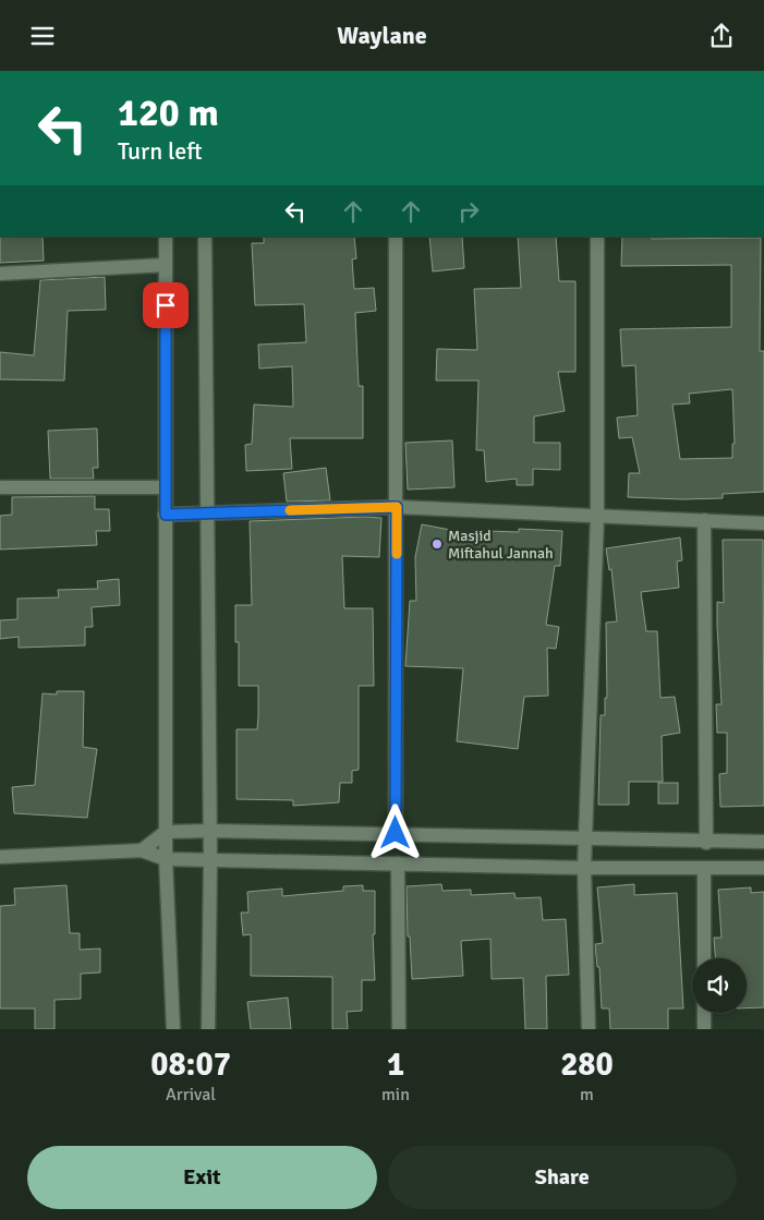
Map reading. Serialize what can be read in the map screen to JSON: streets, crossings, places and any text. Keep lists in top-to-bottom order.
{
  "places": ["Masjid Miftahul Jannah"],
  "page": {
    "header": "Waylane",
    "turn": ["120 m", "Turn left"],
    "eta": [
      "08:07",
      "Arrival",
      "1",
      "min",
      "280",
      "m"
    ],
    "buttons": ["Exit", "Share"]
  }
}
